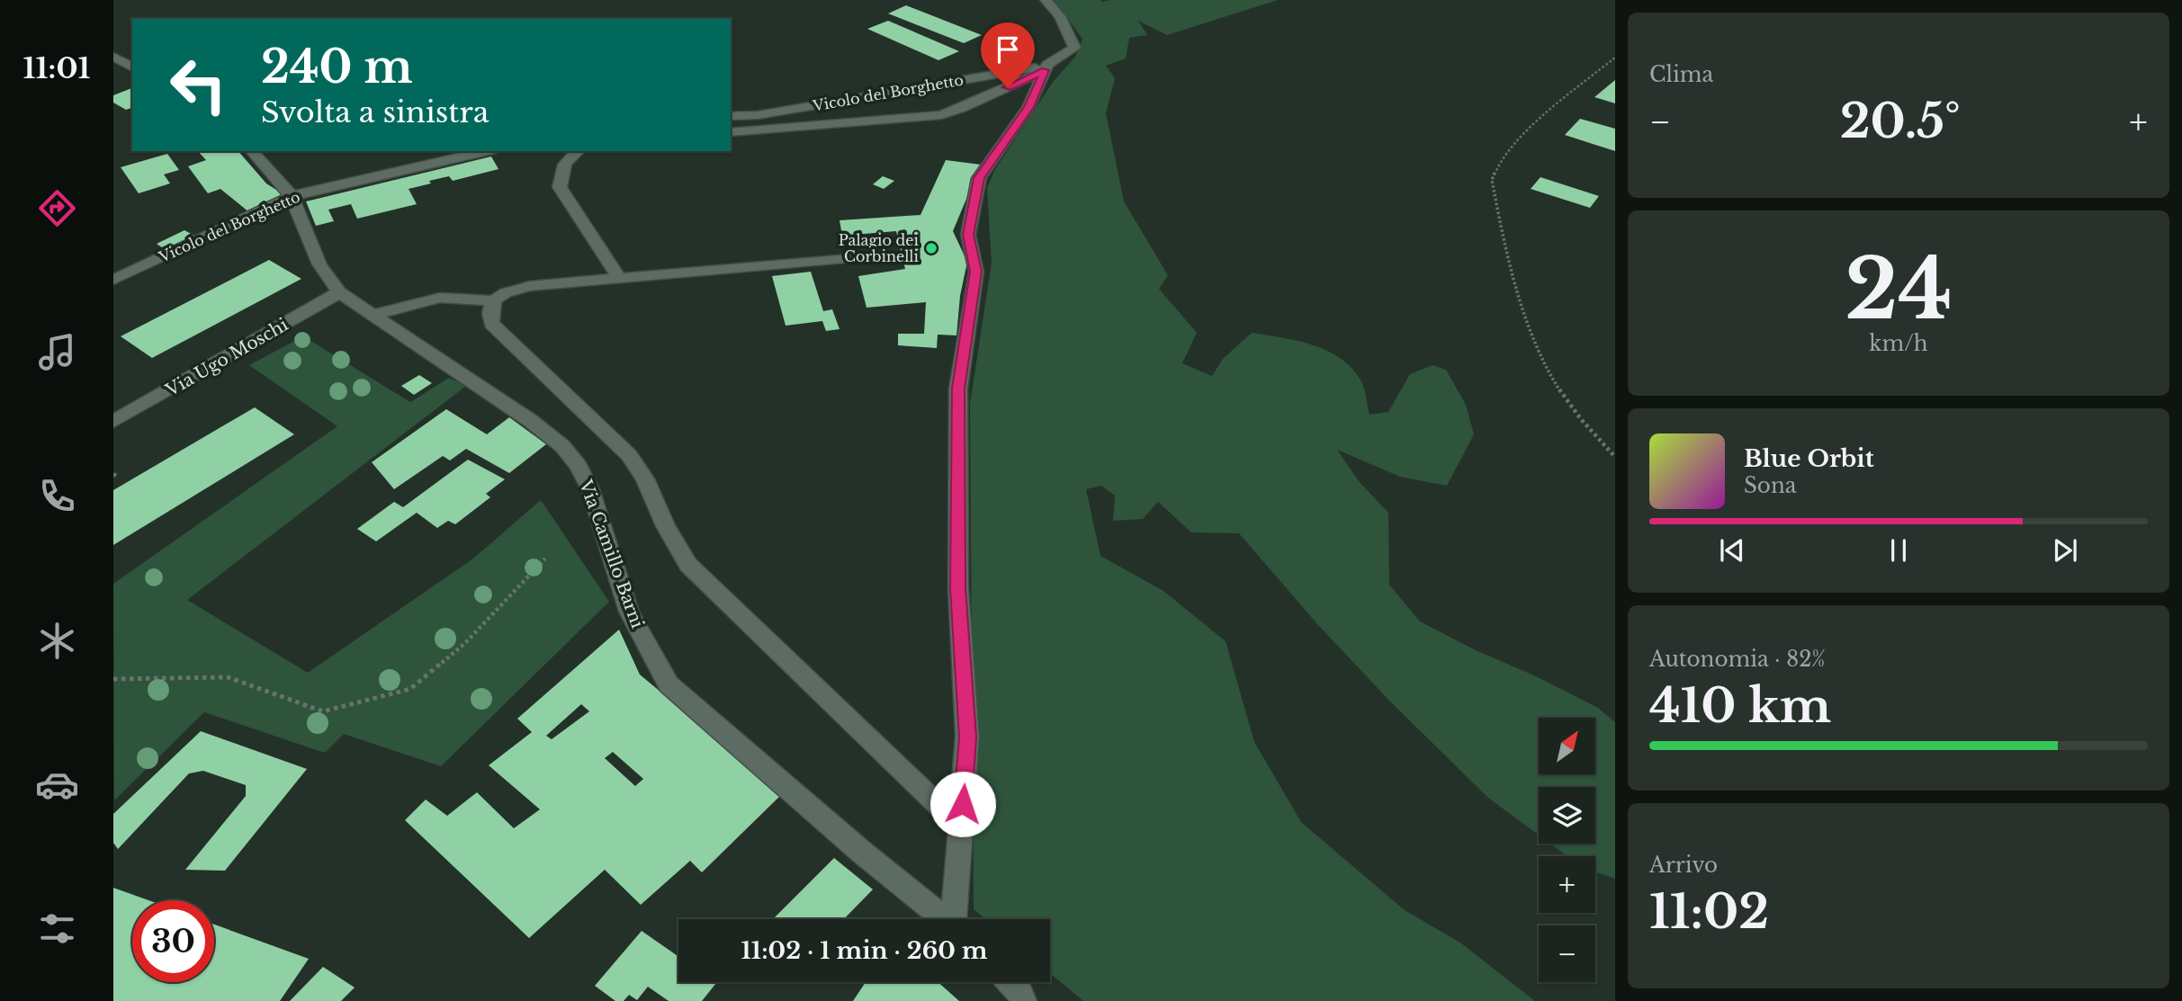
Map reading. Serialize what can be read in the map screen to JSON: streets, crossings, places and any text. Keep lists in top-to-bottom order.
{
  "streets": {
    "street": ["Vicolo del Borghetto", "Via Ugo Moschi", "Via Camillo Barni"]
  },
  "crossings": [
    ["Vicolo del Borghetto", "Via Camillo Barni"],
    ["Via Ugo Moschi", "Via Camillo Barni"]
  ],
  "places": ["Palagio dei Corbinelli"],
  "north": "top right",
  "page": {
    "tabs": "11:01",
    "tile": [
      "Clima",
      ["24", "km/h"],
      ["Autonomia · 82%", "410 km"],
      ["Arrivo", "11:02"]
    ],
    "turn": ["240 m", "Svolta a sinistra"],
    "heat": ["−", "20.5°", "+"],
    "song": ["Blue Orbit", "Sona"],
    "map_buttons": ["+", "−"],
    "limit": "30",
    "trip": "11:02 · 1 min · 260 m"
  }
}
